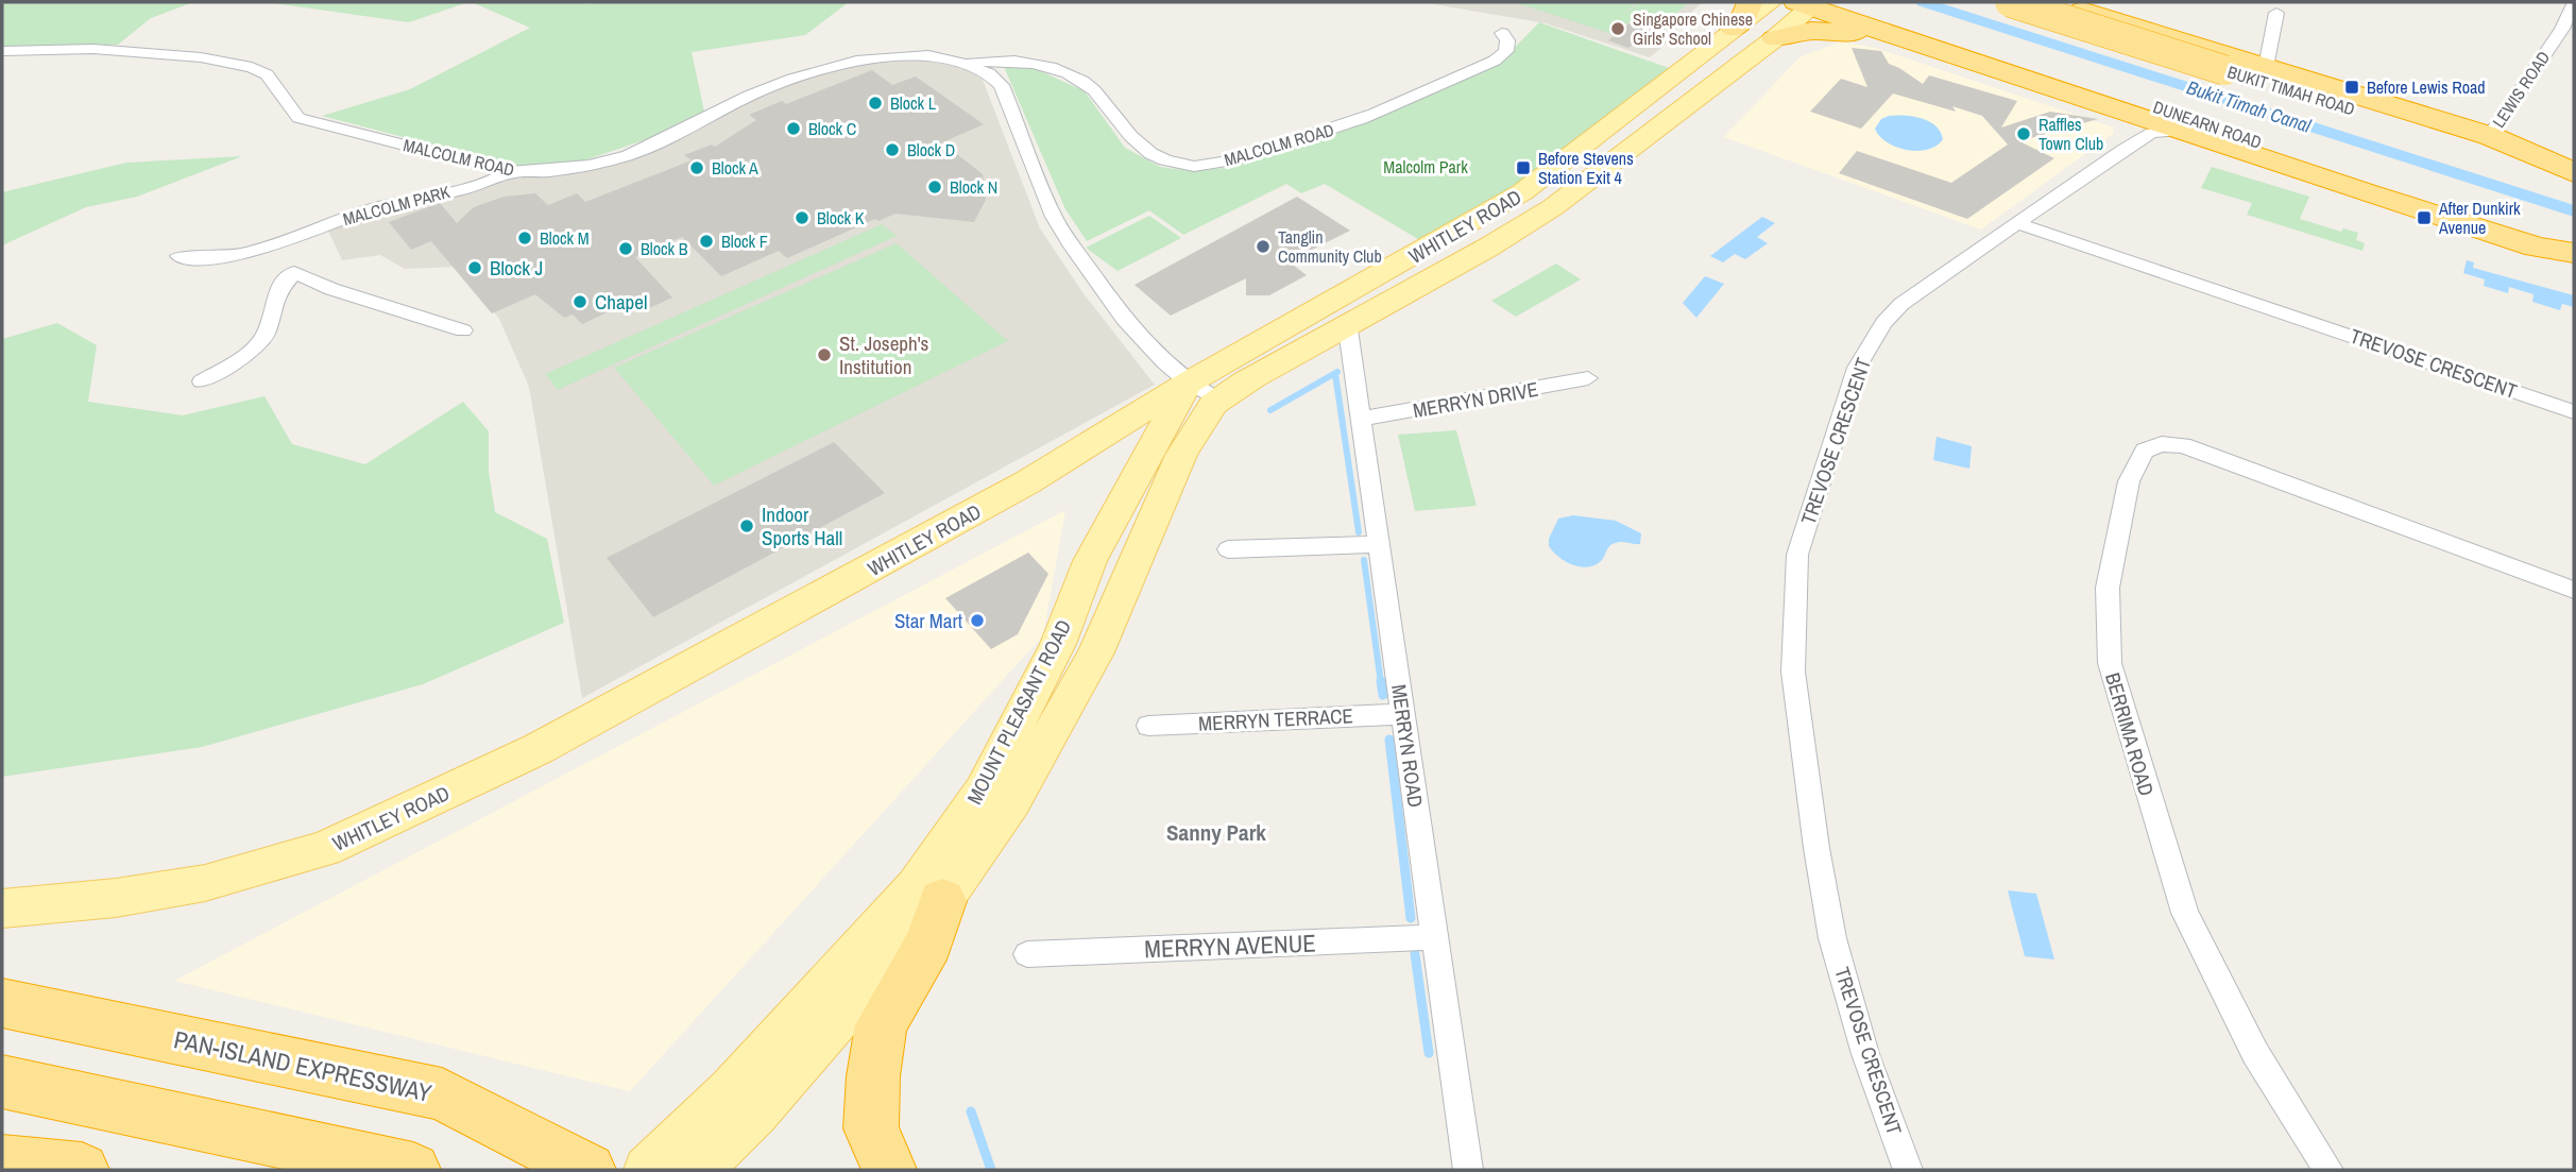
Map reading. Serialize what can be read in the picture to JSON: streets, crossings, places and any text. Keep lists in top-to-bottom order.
{
  "streets": {
    "highway": ["BUKIT TIMAH ROAD", "DUNEARN ROAD", "PAN-ISLAND EXPRESSWAY"],
    "main road": ["WHITLEY ROAD", "MOUNT PLEASANT ROAD"],
    "street": [
      "LEWIS ROAD",
      "MALCOLM ROAD",
      "MALCOLM PARK",
      "TREVOSE CRESCENT",
      "MERRYN DRIVE",
      "MERRYN TERRACE",
      "BERRIMA ROAD",
      "MERRYN ROAD",
      "MERRYN AVENUE"
    ]
  },
  "crossings": [
    ["MALCOLM ROAD", "MALCOLM PARK"],
    ["MALCOLM ROAD", "WHITLEY ROAD"],
    ["MALCOLM ROAD", "MOUNT PLEASANT ROAD"],
    ["WHITLEY ROAD", "MOUNT PLEASANT ROAD"],
    ["WHITLEY ROAD", "MERRYN ROAD"],
    ["MERRYN DRIVE", "MERRYN ROAD"],
    ["MERRYN TERRACE", "MERRYN ROAD"],
    ["MERRYN ROAD", "MERRYN AVENUE"]
  ],
  "districts": ["Sanny Park"],
  "water": ["Bukit Timah Canal"],
  "parks": ["Malcolm Park"],
  "places": {
    "other": [
      "Singapore Chinese Girls' School",
      "Block L",
      "Block C",
      "Raffles Town Club",
      "Block D",
      "Block A",
      "Block N",
      "Block K",
      "Block M",
      "Block F",
      "Tanglin Community Club",
      "Block B",
      "Block J",
      "Chapel",
      "St. Joseph's Institution",
      "Indoor Sports Hall",
      "Star Mart"
    ],
    "transit": ["Before Lewis Road", "Before Stevens Station Exit 4", "After Dunkirk Avenue"]
  }
}
